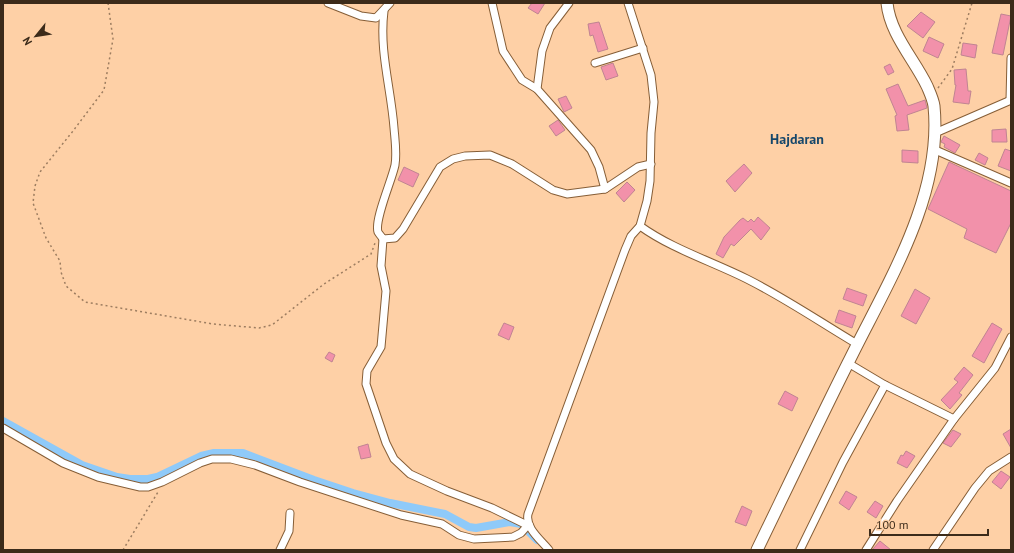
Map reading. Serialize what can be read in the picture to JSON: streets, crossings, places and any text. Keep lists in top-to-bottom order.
{
  "districts": ["Hajdaran"],
  "scale_bar": "100 m",
  "north": "bottom left"
}
